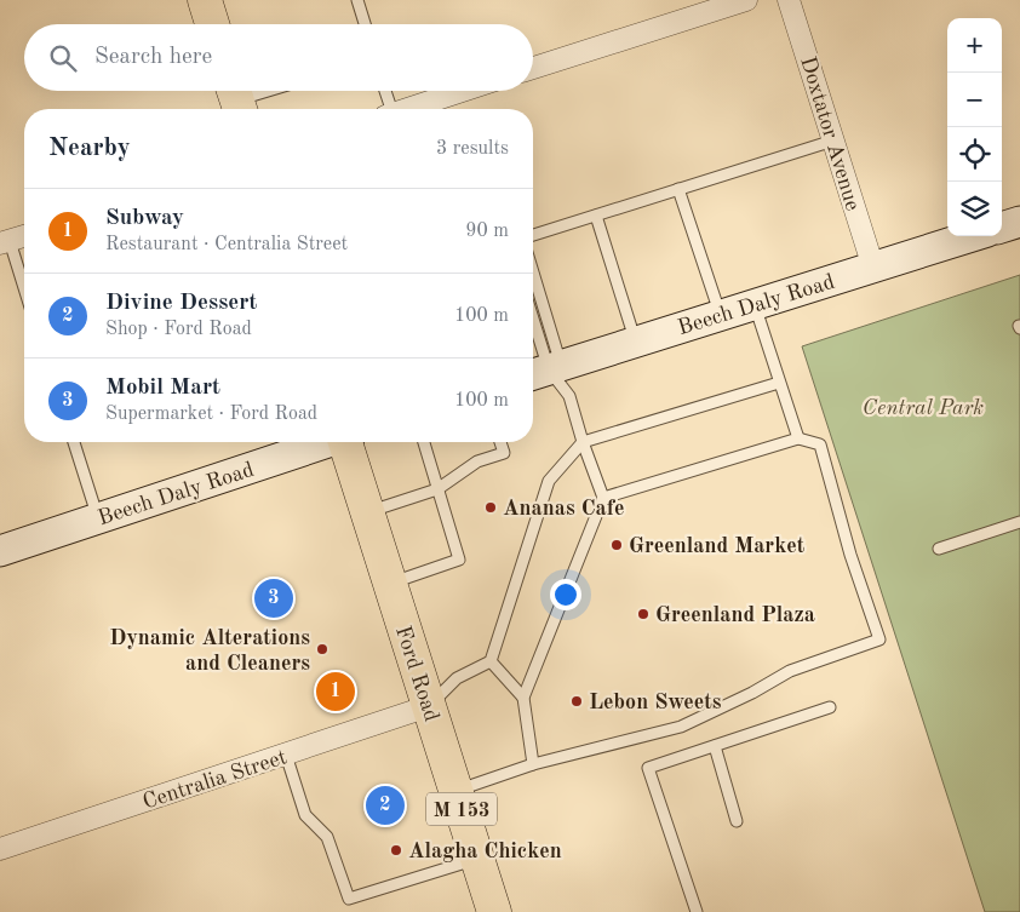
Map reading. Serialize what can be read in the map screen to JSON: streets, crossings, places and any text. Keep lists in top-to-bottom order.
{
  "streets": {
    "main road": ["Beech Daly Road", "Ford Road", "M 153"],
    "street": ["Doxtator Avenue", "Centralia Street"]
  },
  "crossings": [
    ["Doxtator Avenue", "Beech Daly Road"],
    ["Ford Road", "Centralia Street"]
  ],
  "parks": ["Central Park"],
  "places": [
    "Ananas Cafe",
    "Greenland Market",
    "Greenland Plaza",
    "Dynamic Alterations and Cleaners",
    "Lebon Sweets",
    "Alagha Chicken"
  ],
  "page": {
    "map_buttons": ["+", "−"],
    "search": "Search here",
    "heading": ["Nearby", "3 results"],
    "list": [
      {
        "mark": "1",
        "name": "Subway",
        "note": "Restaurant · Centralia Street",
        "value": "90 m"
      },
      {
        "mark": "2",
        "name": "Divine Dessert",
        "note": "Shop · Ford Road",
        "value": "100 m"
      },
      {
        "mark": "3",
        "name": "Mobil Mart",
        "note": "Supermarket · Ford Road",
        "value": "100 m"
      }
    ],
    "pins": ["3", "1", "2"]
  }
}
